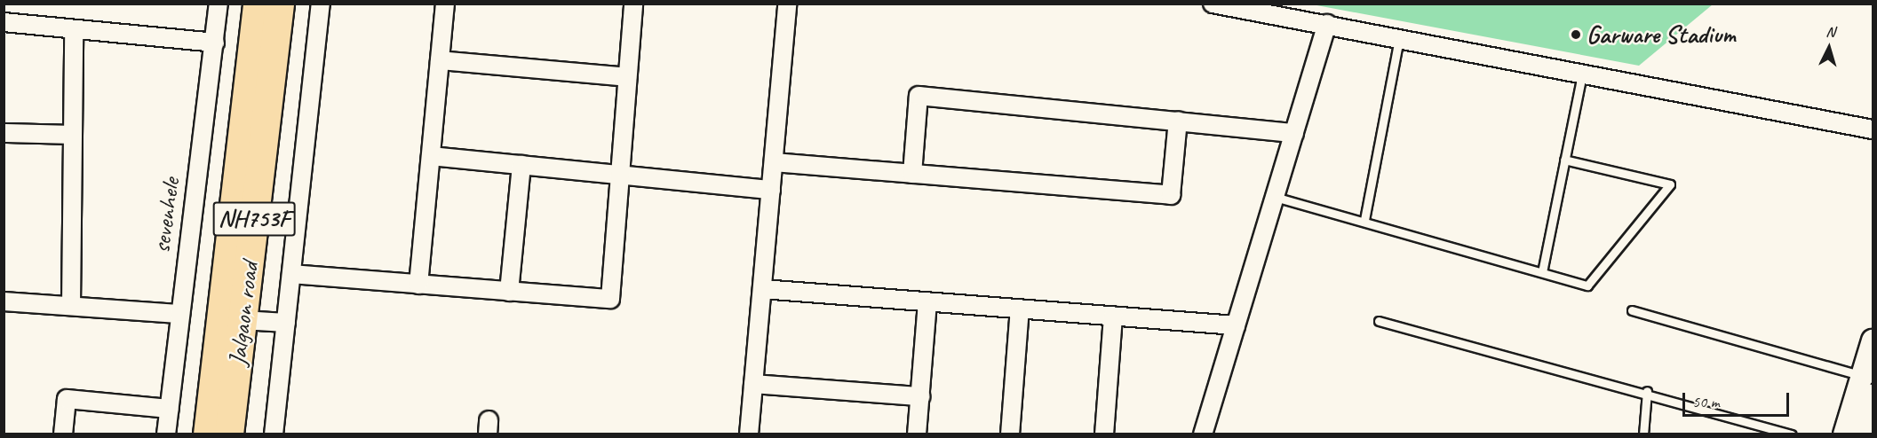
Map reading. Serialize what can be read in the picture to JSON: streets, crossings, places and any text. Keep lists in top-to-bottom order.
{
  "streets": {
    "highway": ["NH753F", "Jalgaon road"],
    "street": ["sevenhele"]
  },
  "places": ["Garware Stadium"],
  "scale_bar": "50 m",
  "north": "top"
}
